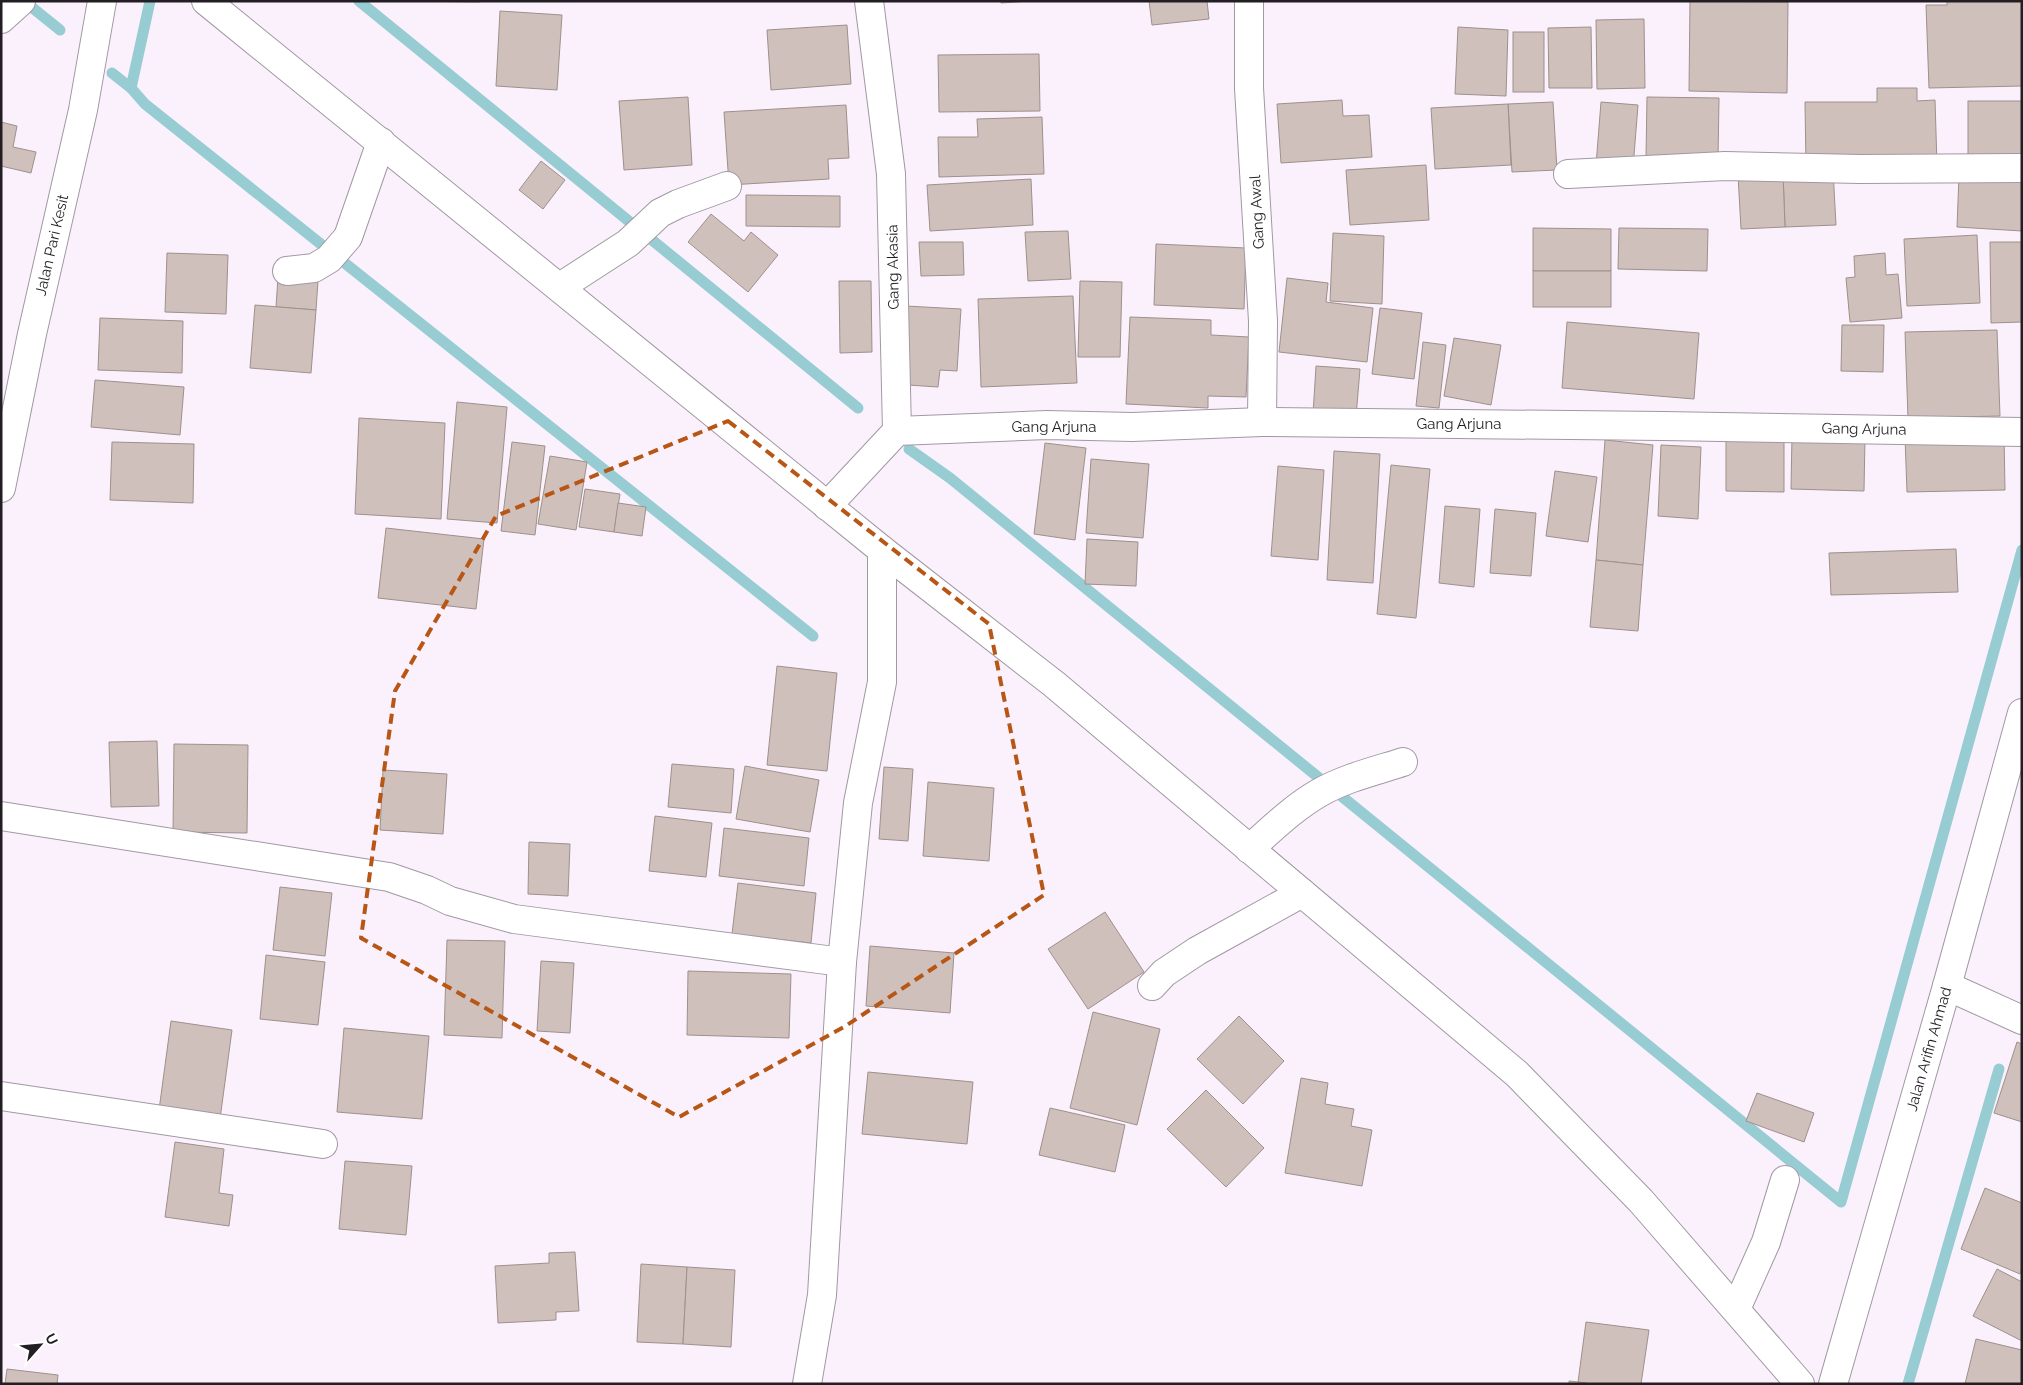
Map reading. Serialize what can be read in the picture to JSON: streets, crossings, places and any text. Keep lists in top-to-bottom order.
{
  "streets": {
    "street": [
      "Gang Awal",
      "Jalan Pari Kesit",
      "Gang Akasia",
      "Gang Arjuna",
      "Jalan Arifin Ahmad"
    ]
  },
  "crossings": [
    ["Gang Awal", "Gang Arjuna"],
    ["Gang Akasia", "Gang Arjuna"]
  ],
  "north": "top right"
}
